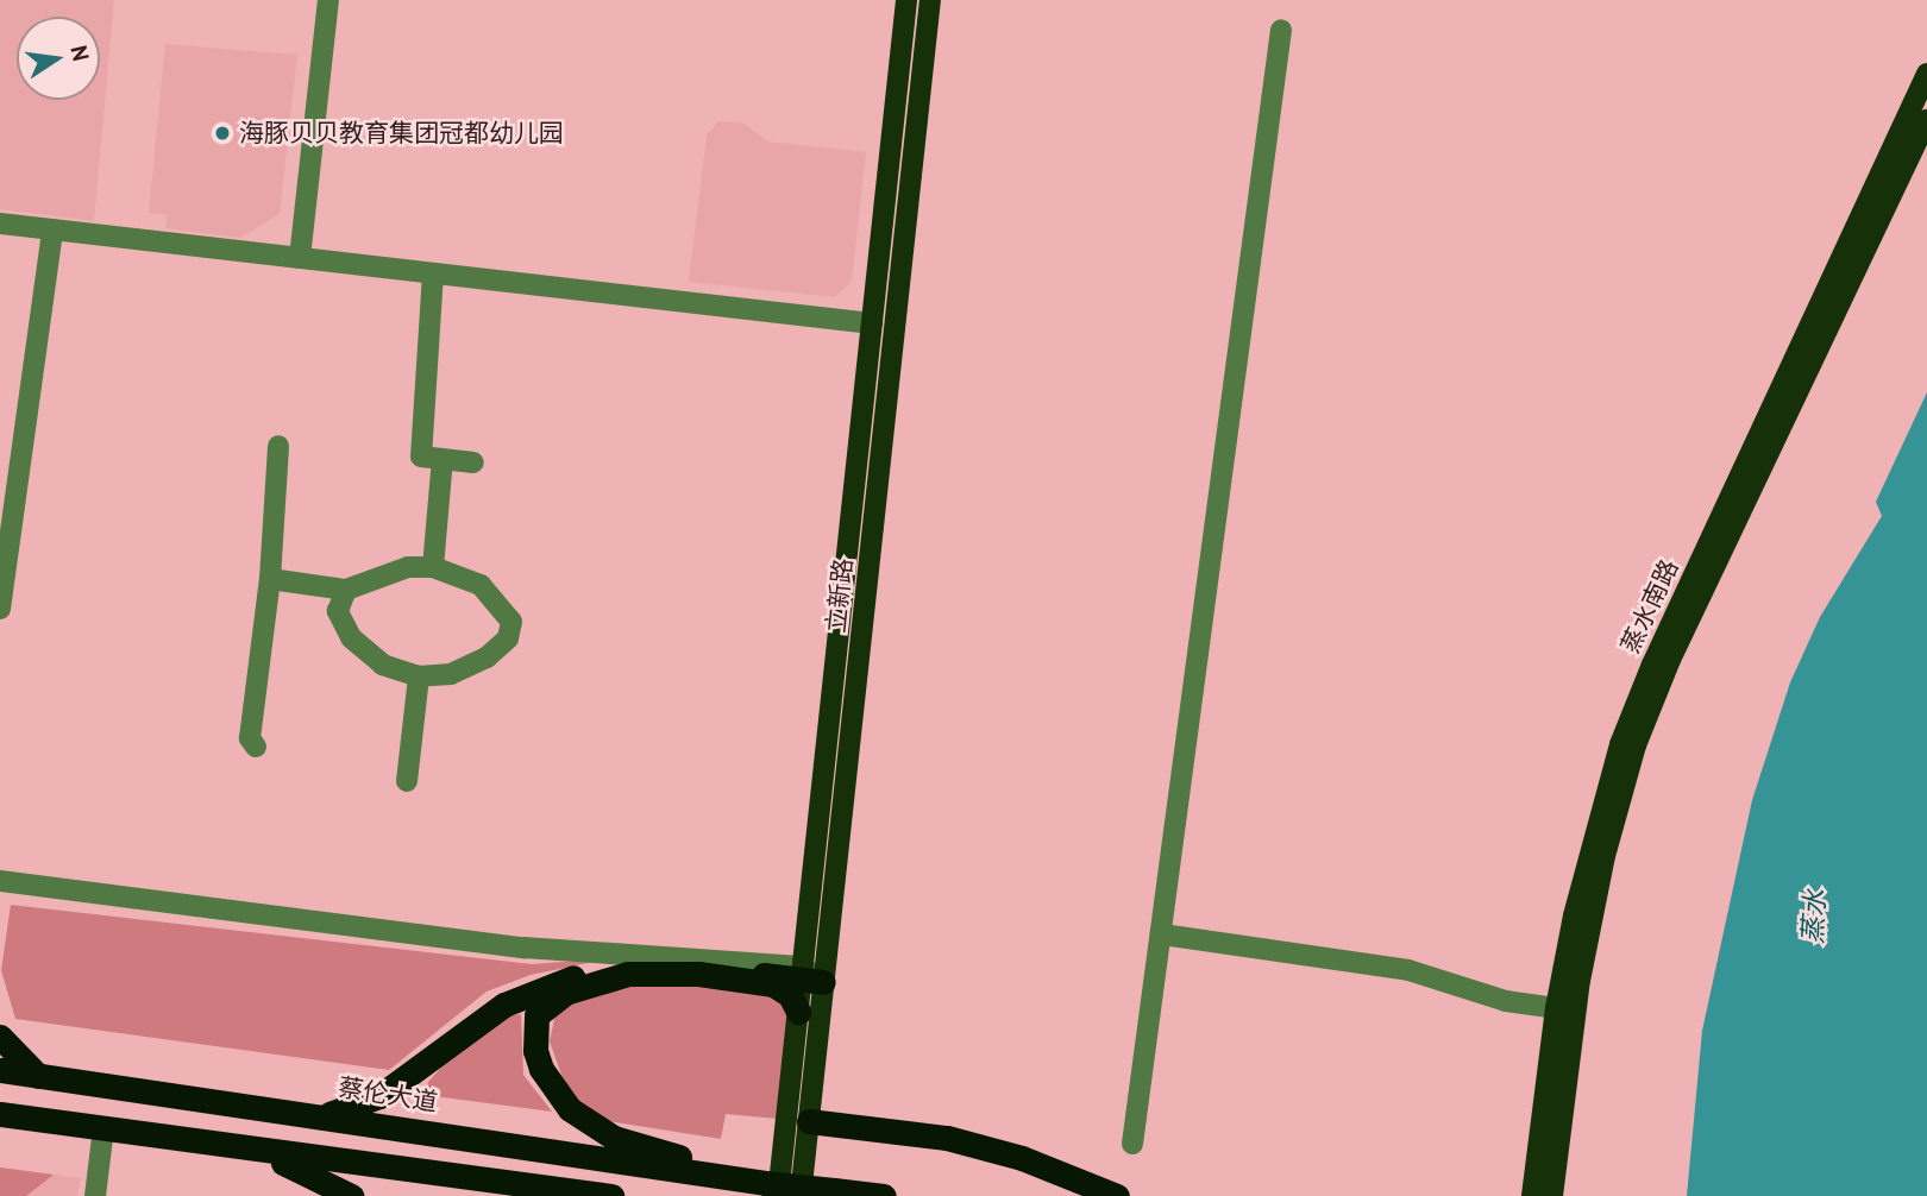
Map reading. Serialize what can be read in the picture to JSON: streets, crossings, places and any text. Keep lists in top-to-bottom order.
{
  "streets": {
    "highway": ["蔡伦大道"],
    "main road": ["立新路", "蒸水南路"]
  },
  "crossings": [
    ["立新路", "蔡伦大道"]
  ],
  "water": ["蒸水"],
  "places": ["海豚贝贝教育集团冠都幼儿园"],
  "north": "right"
}
